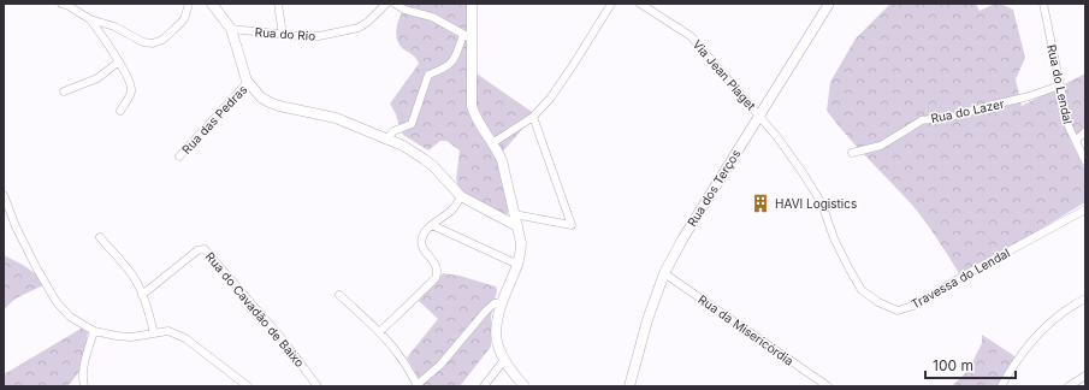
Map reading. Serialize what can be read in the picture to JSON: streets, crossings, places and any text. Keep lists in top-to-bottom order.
{
  "streets": {
    "street": [
      "Rua do Rio",
      "Via Jean Piaget",
      "Rua do Lendal",
      "Rua do Lazer",
      "Rua das Pedras",
      "Rua dos Terços",
      "Travessa do Lendal",
      "Rua do Cavadão de Baixo",
      "Rua da Misericórdia"
    ]
  },
  "crossings": [
    ["Via Jean Piaget", "Rua dos Terços"],
    ["Via Jean Piaget", "Travessa do Lendal"],
    ["Rua do Lendal", "Rua do Lazer"],
    ["Rua dos Terços", "Travessa do Lendal"],
    ["Rua dos Terços", "Rua da Misericórdia"]
  ],
  "places": {
    "building": ["HAVI Logistics"]
  },
  "scale_bar": "100 m"
}
